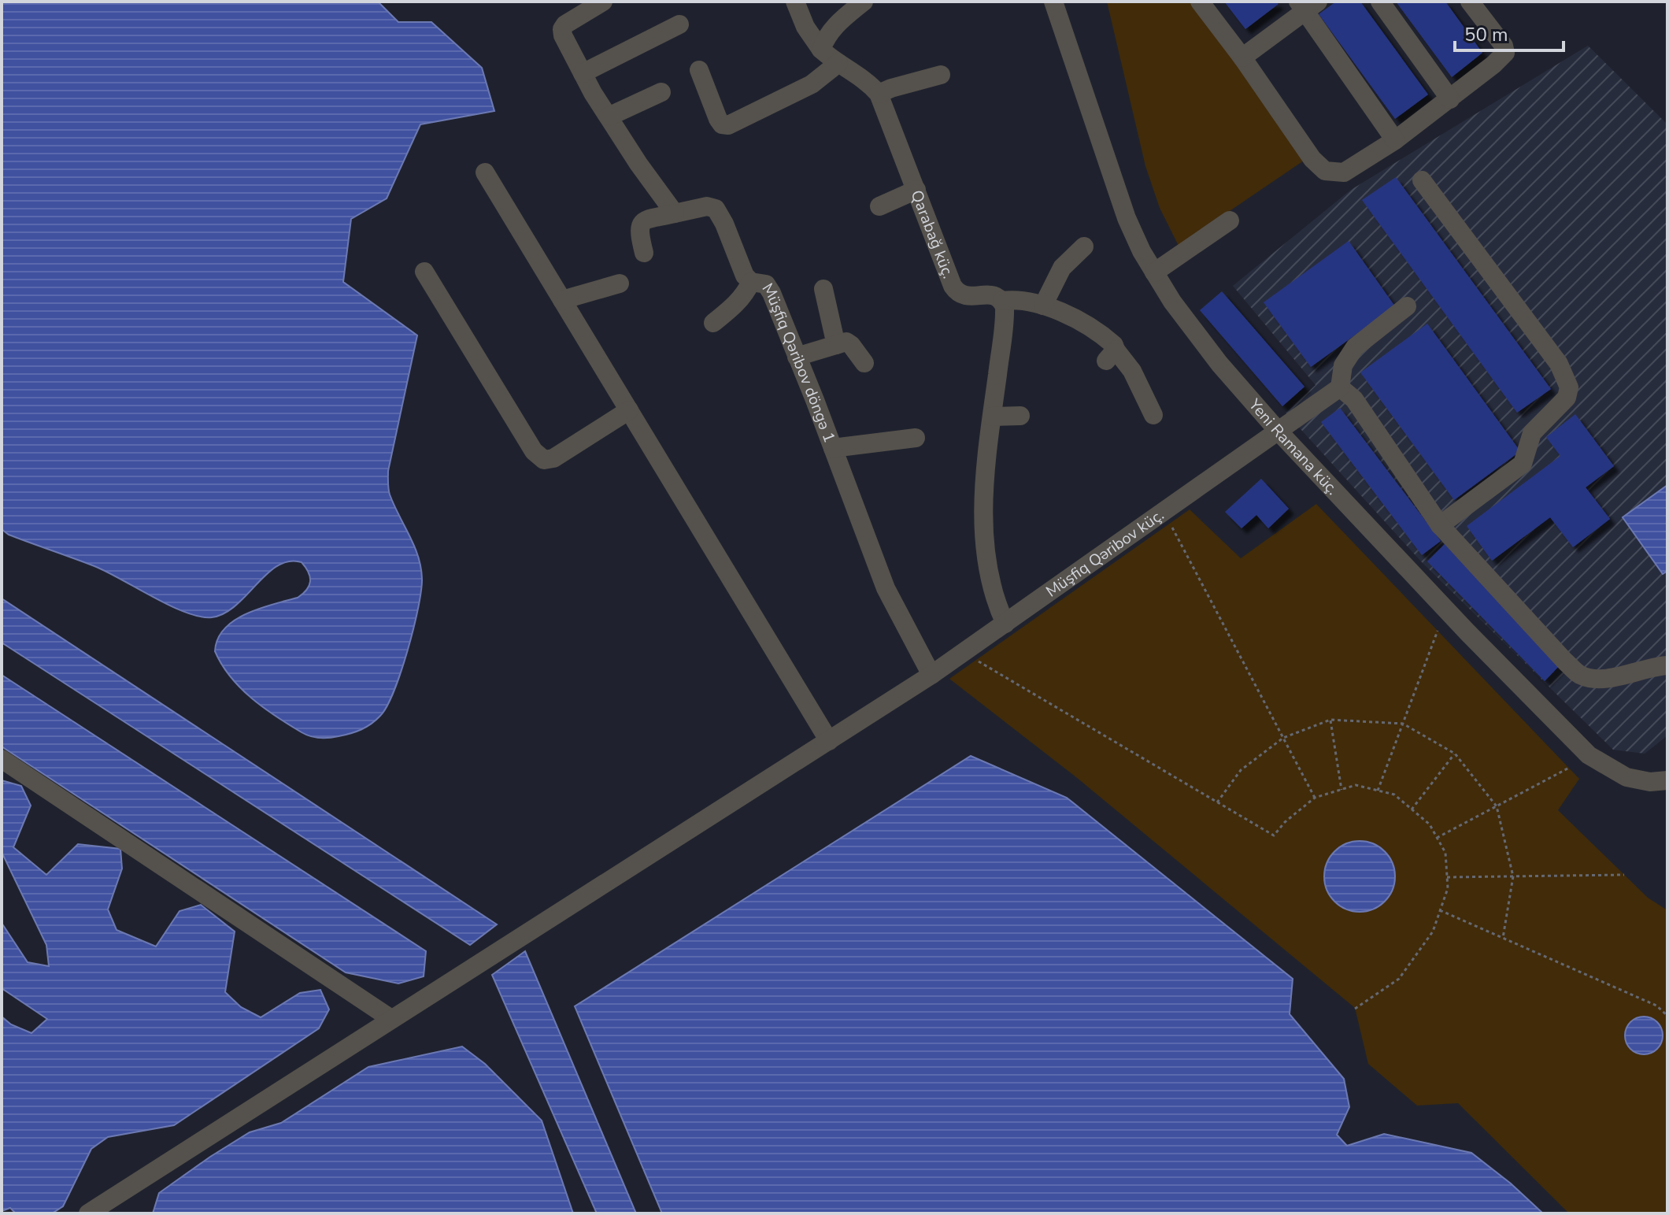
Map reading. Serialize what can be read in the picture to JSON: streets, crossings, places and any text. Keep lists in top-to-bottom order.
{
  "streets": {
    "street": [
      "Qarabağ küç.",
      "Müşfiq Qəribov döngə 1",
      "Yeni Ramana küç.",
      "Müşfiq Qəribov küç."
    ]
  },
  "crossings": [
    ["Müşfiq Qəribov döngə 1", "Müşfiq Qəribov küç."],
    ["Yeni Ramana küç.", "Müşfiq Qəribov küç."]
  ],
  "scale_bar": "50 m"
}
